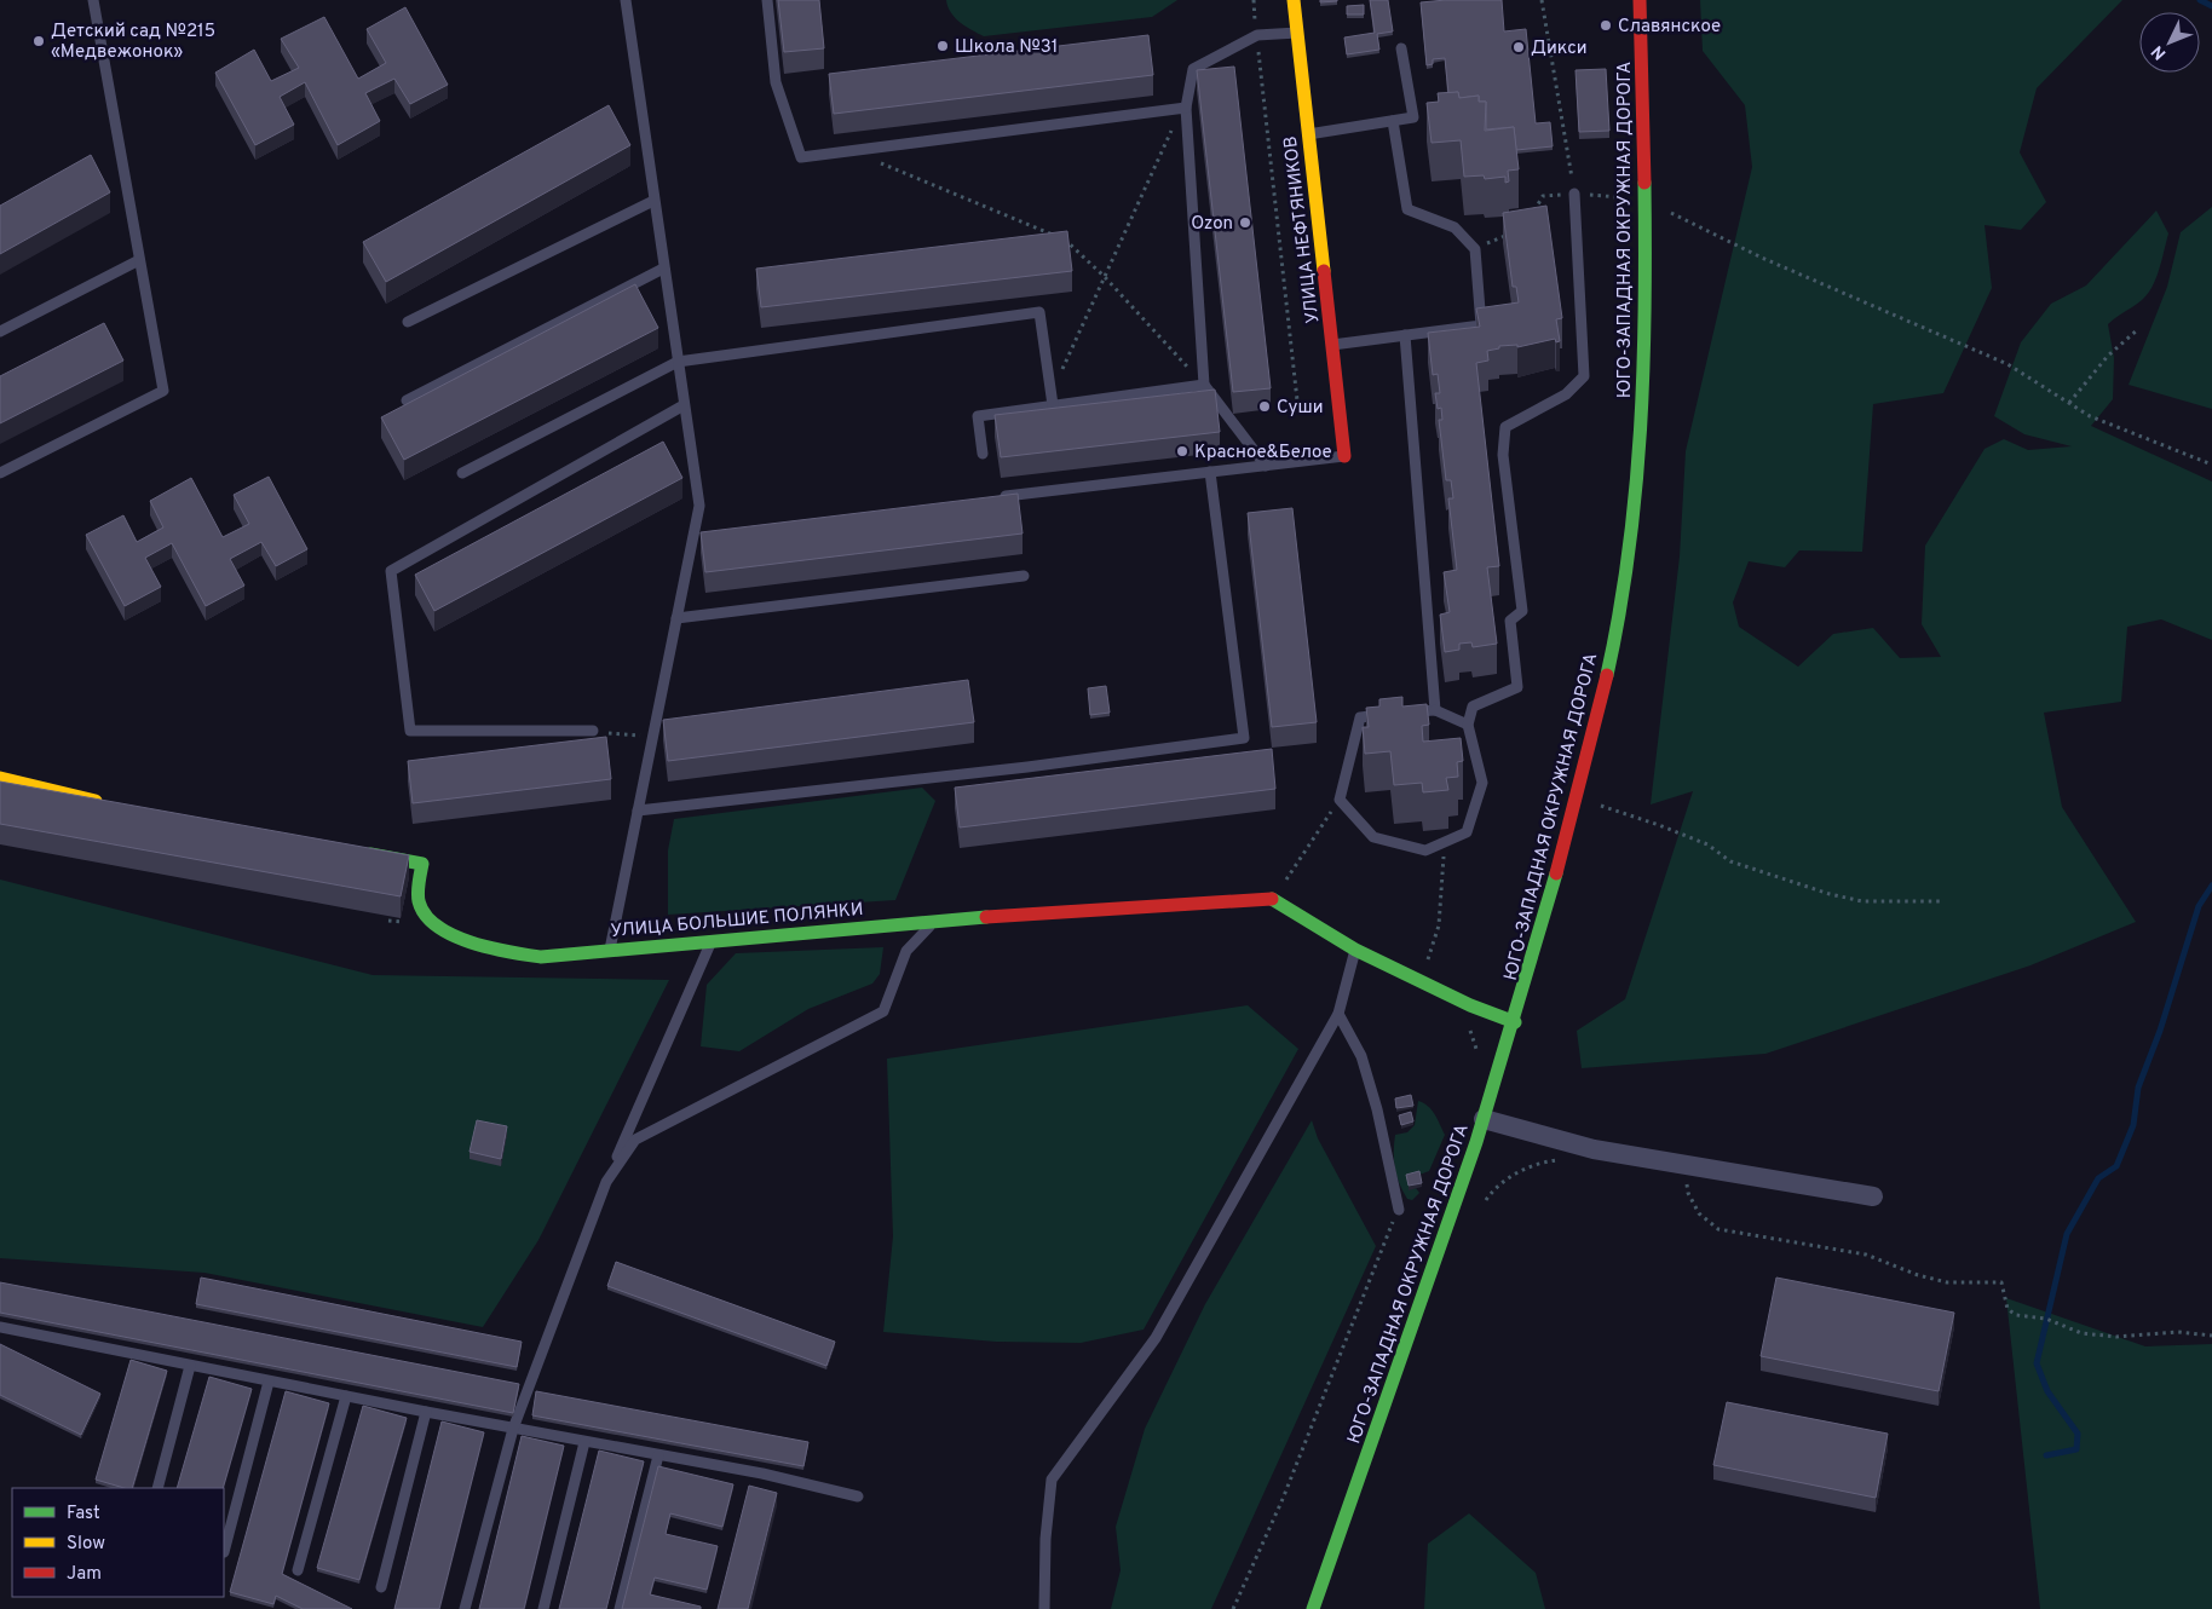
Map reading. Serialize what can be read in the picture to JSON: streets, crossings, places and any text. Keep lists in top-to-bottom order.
{
  "streets": {
    "main road": ["УЛИЦА НЕФТЯНИКОВ", "ЮГО-ЗАПАДНАЯ ОКРУЖНАЯ ДОРОГА", "УЛИЦА БОЛЬШИЕ ПОЛЯНКИ"]
  },
  "places": [
    "Славянское",
    "Детский сад №215 «Медвежонок»",
    "Школа №31",
    "Дикси",
    "Ozon",
    "Суши",
    "Красное&Белое"
  ],
  "legend": ["Fast", "Slow", "Jam"],
  "north": "bottom left"
}
